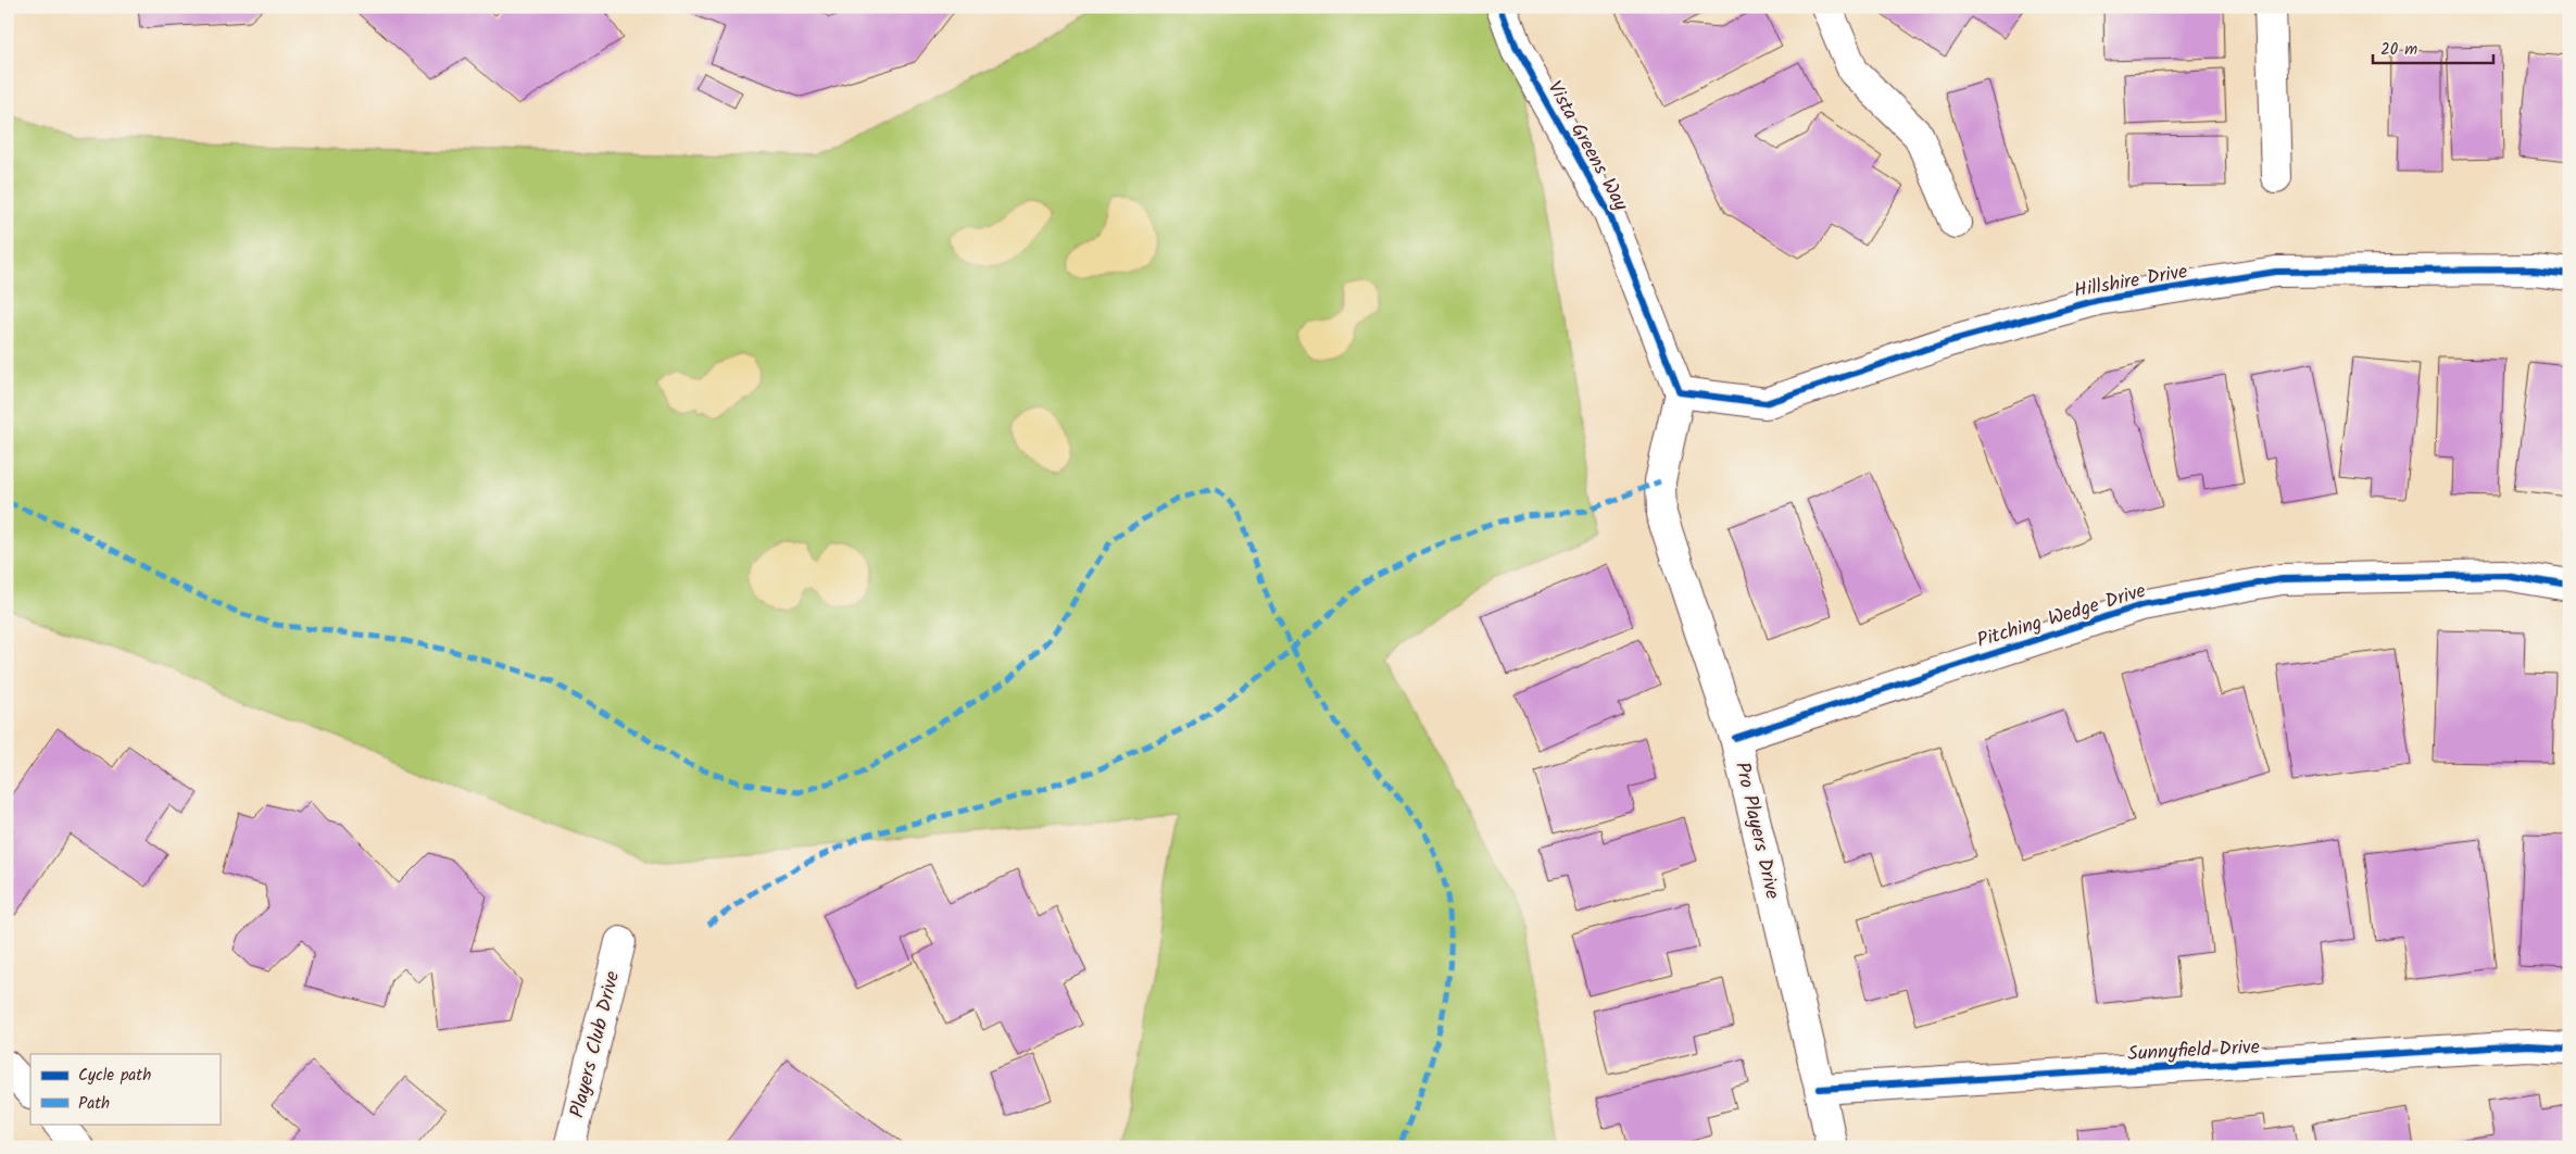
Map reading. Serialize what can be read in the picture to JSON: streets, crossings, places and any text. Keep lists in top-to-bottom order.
{
  "streets": {
    "street": [
      "Vista Greens Way",
      "Hillshire Drive",
      "Pitching Wedge Drive",
      "Pro Players Drive",
      "Players Club Drive",
      "Sunnyfield Drive"
    ]
  },
  "crossings": [
    ["Vista Greens Way", "Hillshire Drive"],
    ["Vista Greens Way", "Pro Players Drive"],
    ["Hillshire Drive", "Pro Players Drive"],
    ["Pitching Wedge Drive", "Pro Players Drive"],
    ["Pro Players Drive", "Sunnyfield Drive"]
  ],
  "legend": ["Cycle path", "Path"],
  "scale_bar": "20 m"
}
